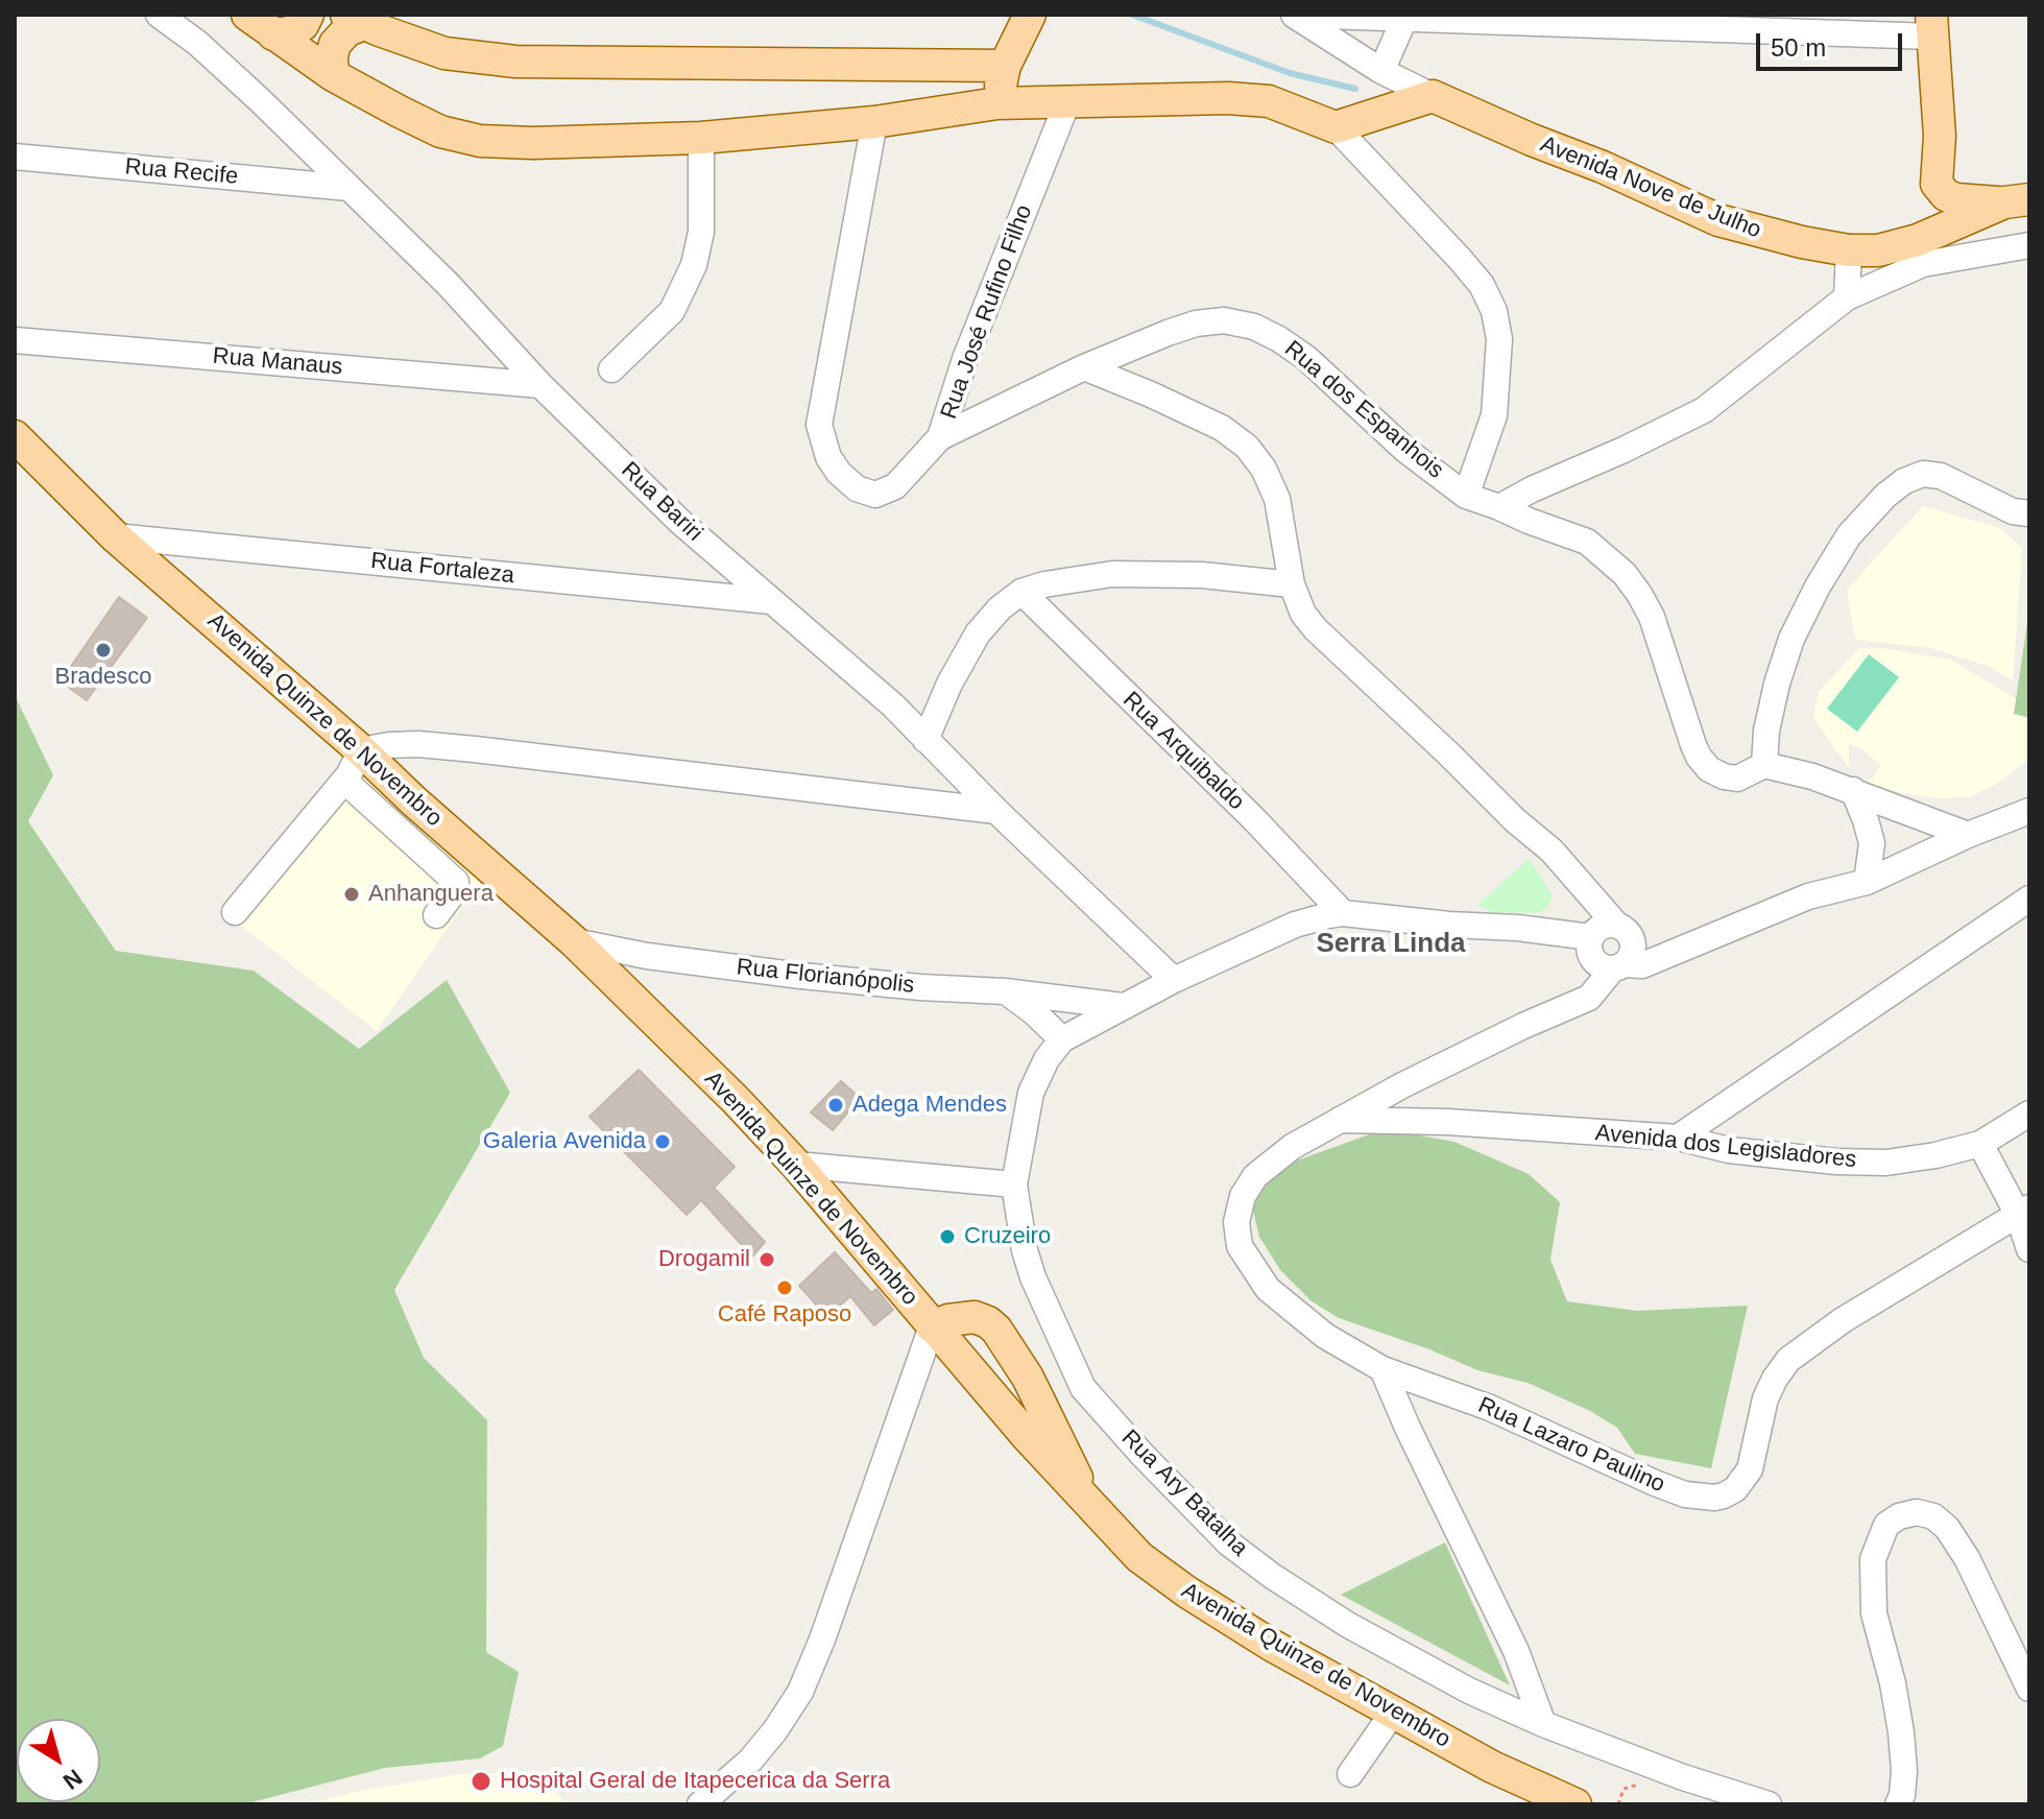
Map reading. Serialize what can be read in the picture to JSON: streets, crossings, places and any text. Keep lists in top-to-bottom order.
{
  "streets": {
    "main road": ["Avenida Nove de Julho", "Avenida Quinze de Novembro"],
    "street": [
      "Rua Recife",
      "Rua José Rufino Filho",
      "Rua Manaus",
      "Rua dos Espanhois",
      "Rua Bariri",
      "Rua Fortaleza",
      "Rua Arquibaldo",
      "Rua Florianópolis",
      "Avenida dos Legisladores",
      "Rua Lazaro Paulino",
      "Rua Ary Batalha"
    ]
  },
  "crossings": [
    ["Rua Recife", "Rua Bariri"],
    ["Rua José Rufino Filho", "Rua dos Espanhois"],
    ["Rua Manaus", "Rua Bariri"],
    ["Rua Bariri", "Rua Fortaleza"],
    ["Rua Fortaleza", "Avenida Quinze de Novembro"],
    ["Avenida Quinze de Novembro", "Rua Florianópolis"],
    ["Avenida dos Legisladores", "Rua Lazaro Paulino"]
  ],
  "districts": ["Serra Linda"],
  "places": [
    "Bradesco",
    "Anhanguera",
    "Adega Mendes",
    "Galeria Avenida",
    "Cruzeiro",
    "Drogamil",
    "Café Raposo",
    "Hospital Geral de Itapecerica da Serra"
  ],
  "scale_bar": "50 m",
  "north": "bottom right"
}
